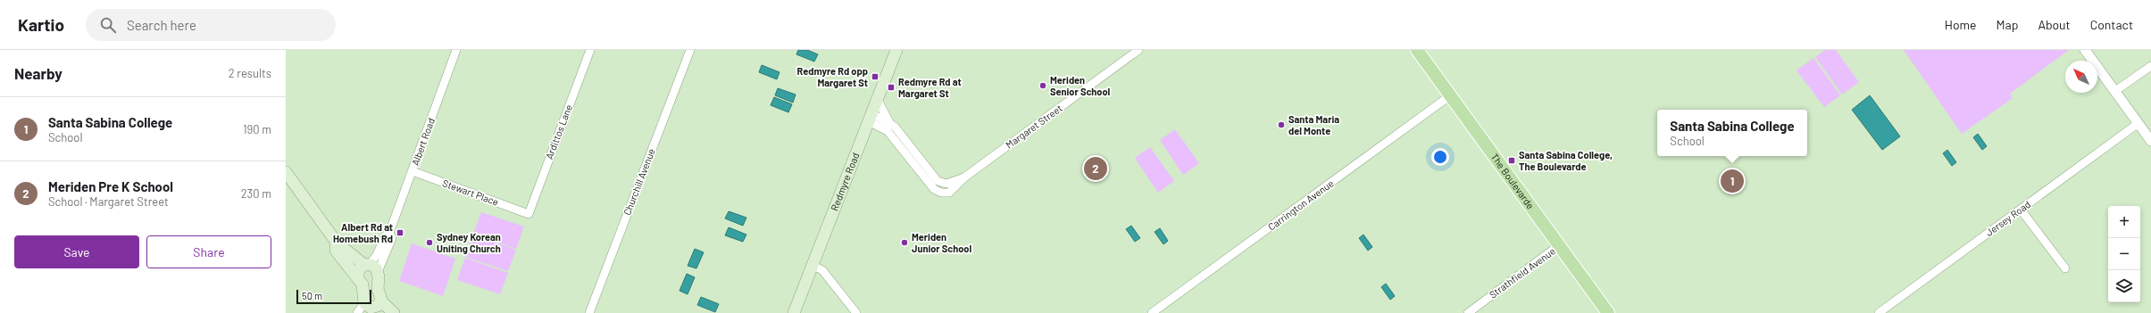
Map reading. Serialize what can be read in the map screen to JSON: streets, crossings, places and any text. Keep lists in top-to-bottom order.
{
  "streets": {
    "main road": ["Redmyre Road", "The Boulevarde"],
    "street": [
      "Margaret Street",
      "Ardittos Lane",
      "Albert Road",
      "Churchill Avenue",
      "Stewart Place",
      "Carrington Avenue",
      "Jersey Road",
      "Strathfield Avenue"
    ]
  },
  "crossings": [
    ["Margaret Street", "Redmyre Road"],
    ["Ardittos Lane", "Stewart Place"],
    ["Albert Road", "Stewart Place"],
    ["The Boulevarde", "Carrington Avenue"],
    ["The Boulevarde", "Strathfield Avenue"]
  ],
  "places": {
    "transit": [
      "Redmyre Rd opp Margaret St",
      "Redmyre Rd at Margaret St",
      "Santa Sabina College, The Boulevarde",
      "Albert Rd at Homebush Rd"
    ],
    "other": [
      "Meriden Senior School",
      "Santa Maria del Monte",
      "Sydney Korean Uniting Church",
      "Meriden Junior School"
    ]
  },
  "scale_bar": "50 m",
  "north": "top left",
  "page": {
    "header": "Kartio",
    "search": "Search here",
    "nav": [
      "Home",
      "Map",
      "About",
      "Contact"
    ],
    "heading": ["Nearby", "2 results"],
    "list": [
      {
        "mark": "1",
        "name": "Santa Sabina College",
        "note": "School",
        "value": "190 m"
      },
      {
        "mark": "2",
        "name": "Meriden Pre K School",
        "note": "School · Margaret Street",
        "value": "230 m"
      }
    ],
    "popup": ["Santa Sabina College", "School"],
    "pins": ["2", "1"],
    "map_buttons": ["+", "−"],
    "buttons": ["Save", "Share"],
    "scale": "50 m"
  }
}
